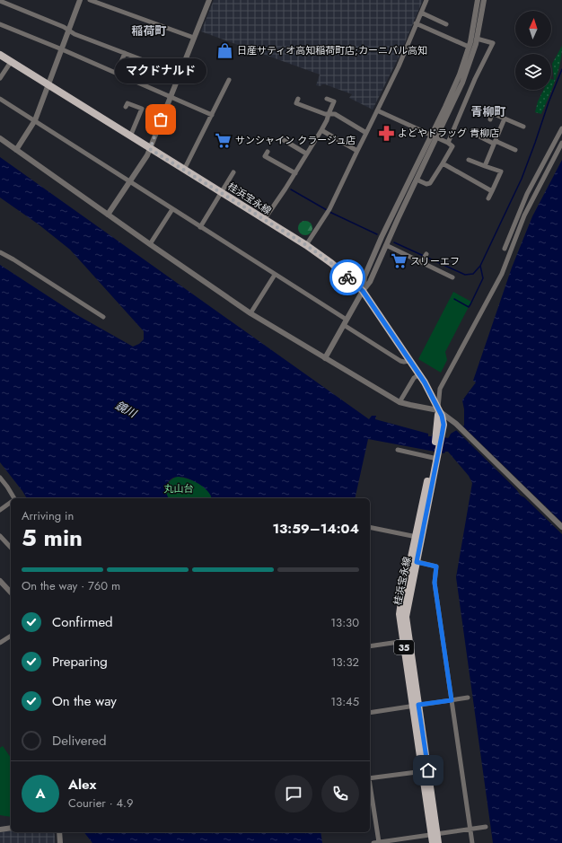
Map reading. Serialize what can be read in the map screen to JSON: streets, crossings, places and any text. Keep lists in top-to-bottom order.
{
  "streets": {
    "main road": ["桂浜宝永線", "35"]
  },
  "districts": ["稲荷町", "青柳町"],
  "water": ["鏡川"],
  "parks": ["丸山台"],
  "places": {
    "shop": ["日産サティオ高知稲荷町店;カーニバル高知"],
    "other": ["マクドナルド"],
    "pharmacy": ["よどやドラッグ 青柳店"],
    "supermarket": ["サンシャイン クラージュ店", "スリーエフ"]
  },
  "north": "top",
  "page": {
    "bubble": "マクドナルド",
    "heading": ["5 min", "Arriving in", "13:59–14:04"],
    "panel": ["Alex", "Courier · 4.9"],
    "bar": "On the way · 760 m",
    "list": [
      ["Confirmed", "13:30"],
      ["Preparing", "13:32"],
      ["On the way", "13:45"],
      "Delivered"
    ],
    "round": "A"
  }
}
